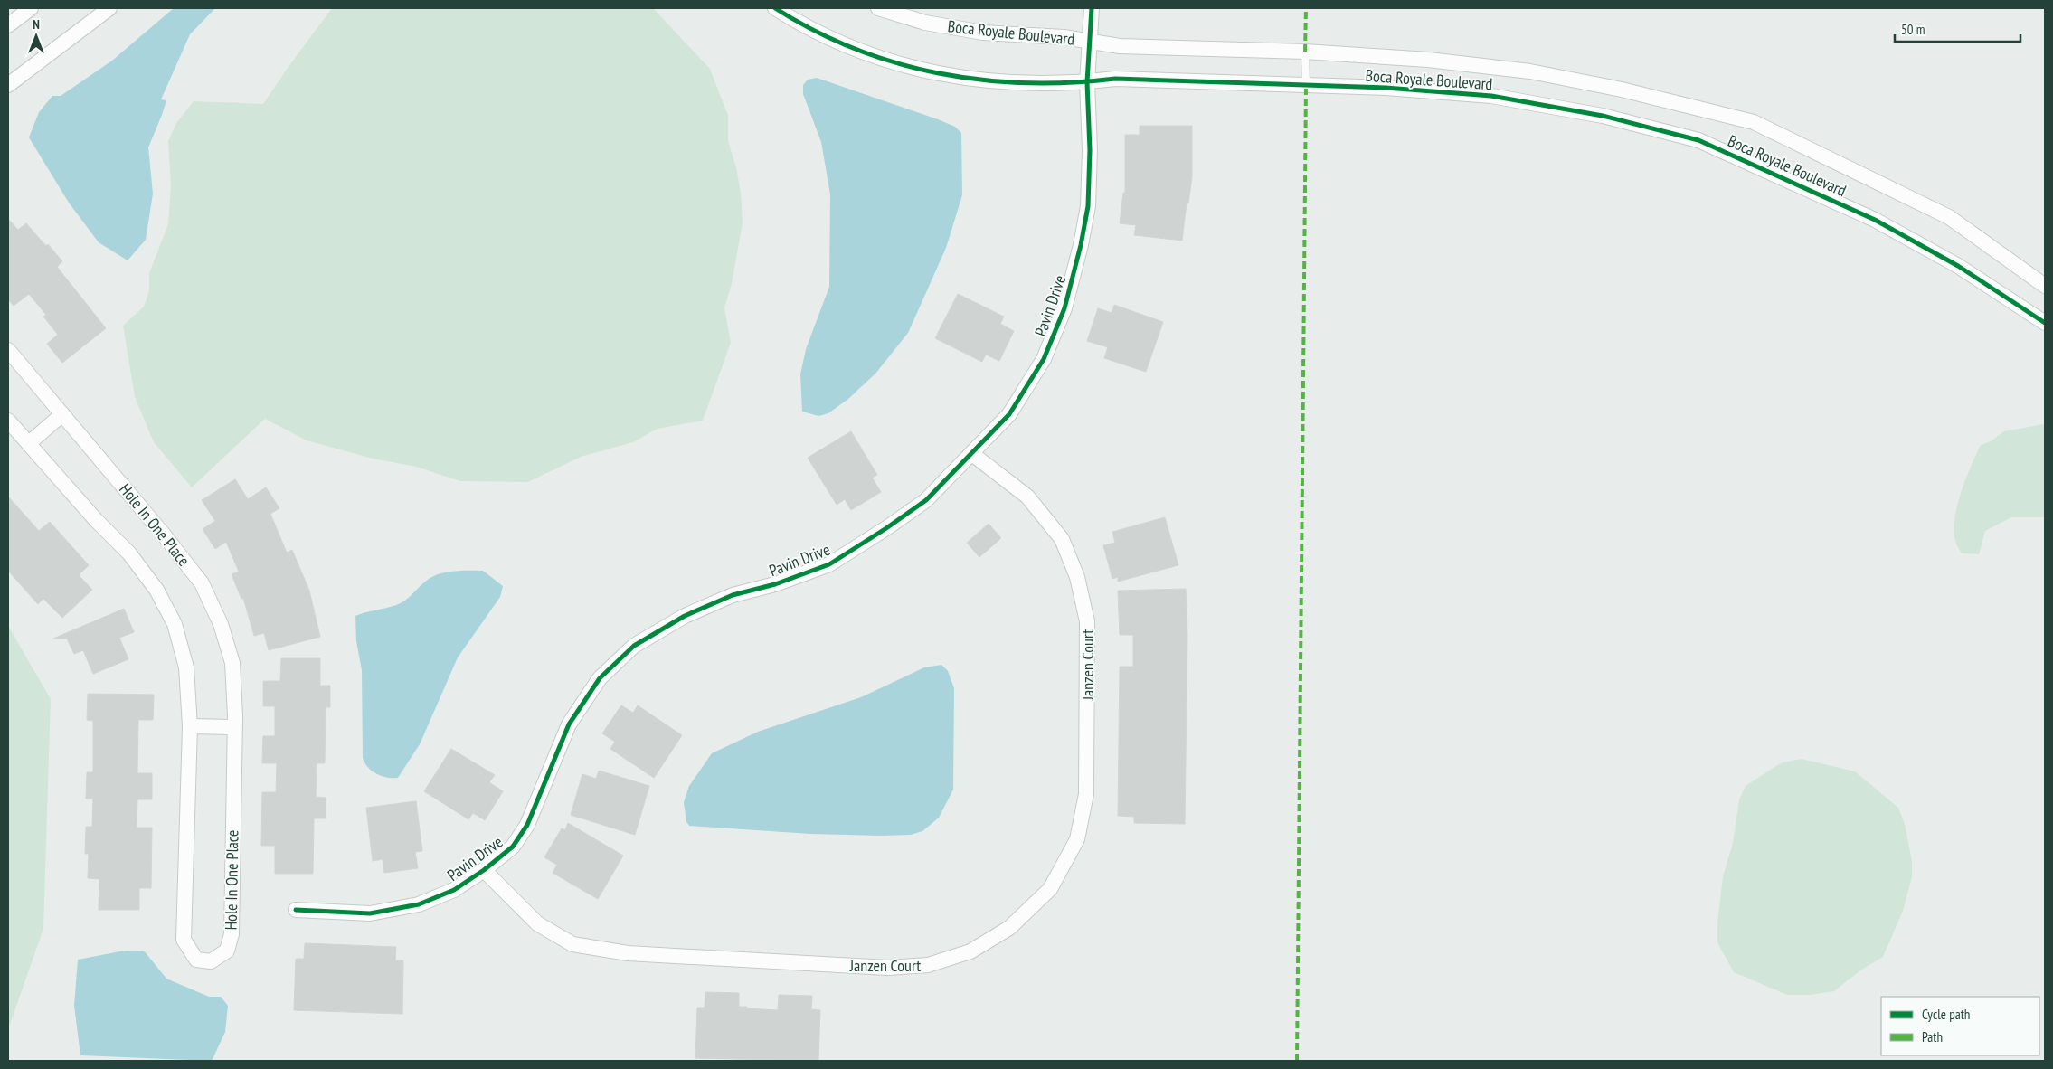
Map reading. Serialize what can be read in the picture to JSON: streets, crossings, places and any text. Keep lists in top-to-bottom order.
{
  "streets": {
    "street": [
      "Boca Royale Boulevard",
      "Pavin Drive",
      "Hole In One Place",
      "Janzen Court"
    ]
  },
  "crossings": [
    ["Boca Royale Boulevard", "Pavin Drive"],
    ["Pavin Drive", "Janzen Court"]
  ],
  "legend": ["Cycle path", "Path"],
  "scale_bar": "50 m",
  "north": "top"
}
